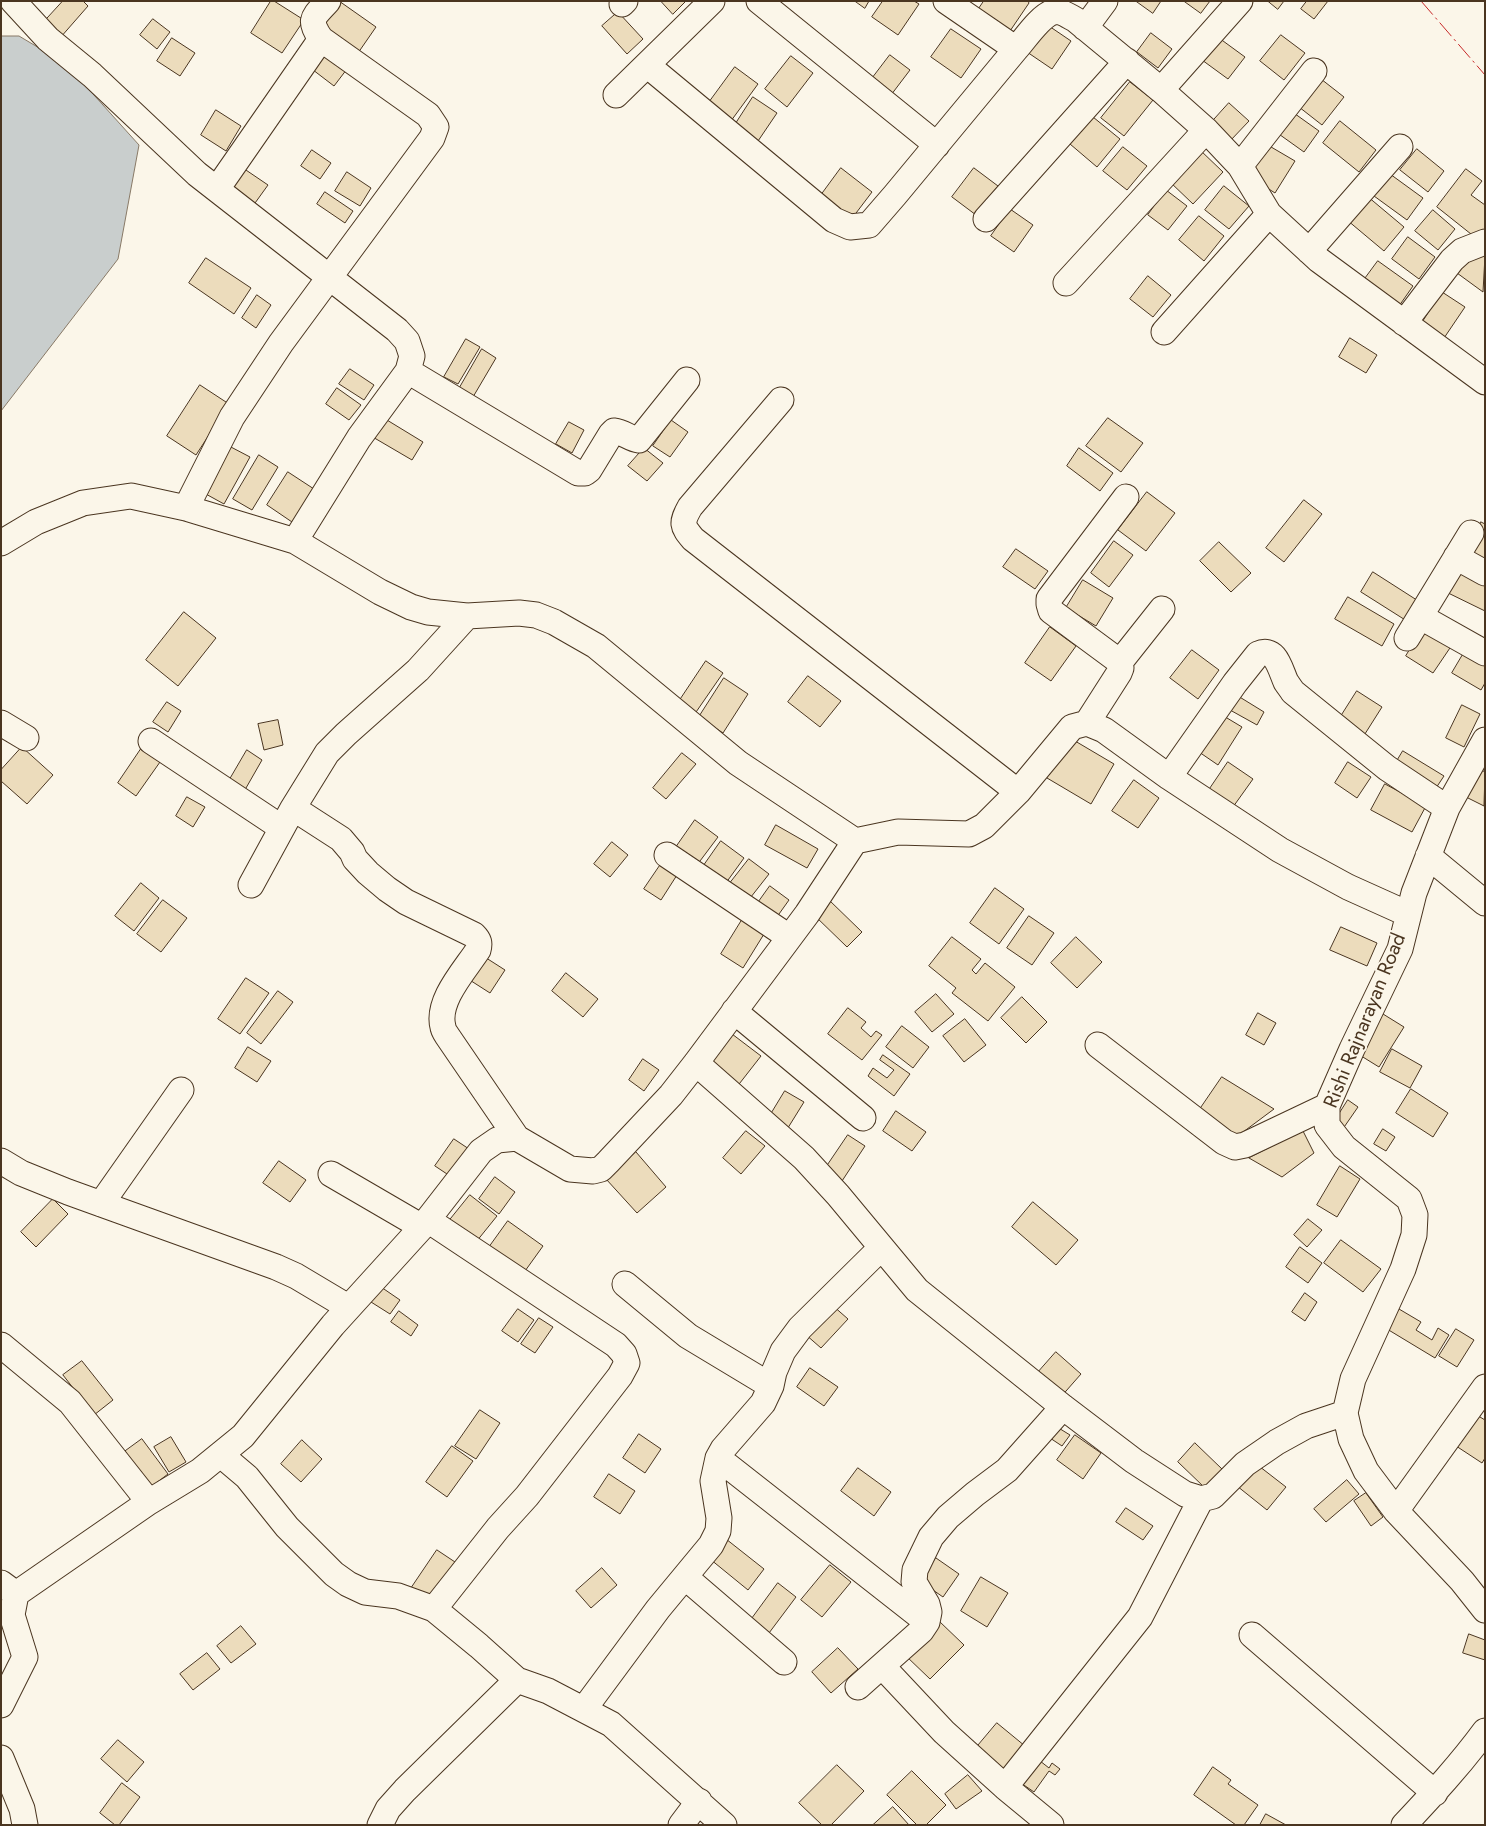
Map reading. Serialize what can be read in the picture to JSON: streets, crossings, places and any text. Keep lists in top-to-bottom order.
{
  "streets": {
    "street": ["Rishi Rajnarayan Road"]
  }
}
